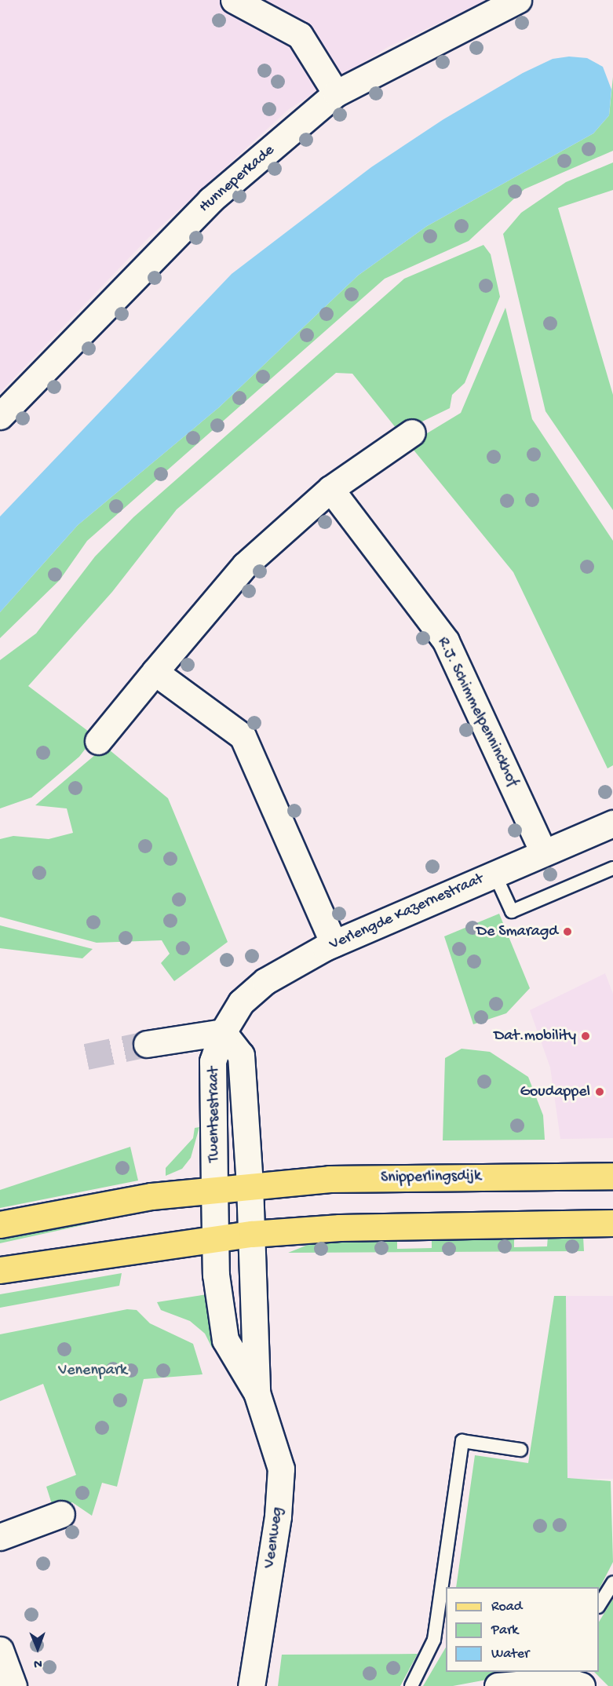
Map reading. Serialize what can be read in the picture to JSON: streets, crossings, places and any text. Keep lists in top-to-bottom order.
{
  "streets": {
    "main road": ["Snipperlingsdijk"],
    "street": [
      "Hunneperkade",
      "R.J. Schimmelpenninckhof",
      "Verlengde Kazernestraat",
      "Twentsestraat",
      "Veenweg"
    ]
  },
  "crossings": [
    ["R.J. Schimmelpenninckhof", "Verlengde Kazernestraat"],
    ["Verlengde Kazernestraat", "Twentsestraat"],
    ["Twentsestraat", "Snipperlingsdijk"]
  ],
  "parks": ["Venenpark"],
  "places": ["De Smaragd", "Dat.mobility", "Goudappel"],
  "legend": ["Road", "Park", "Water"],
  "north": "bottom"
}
